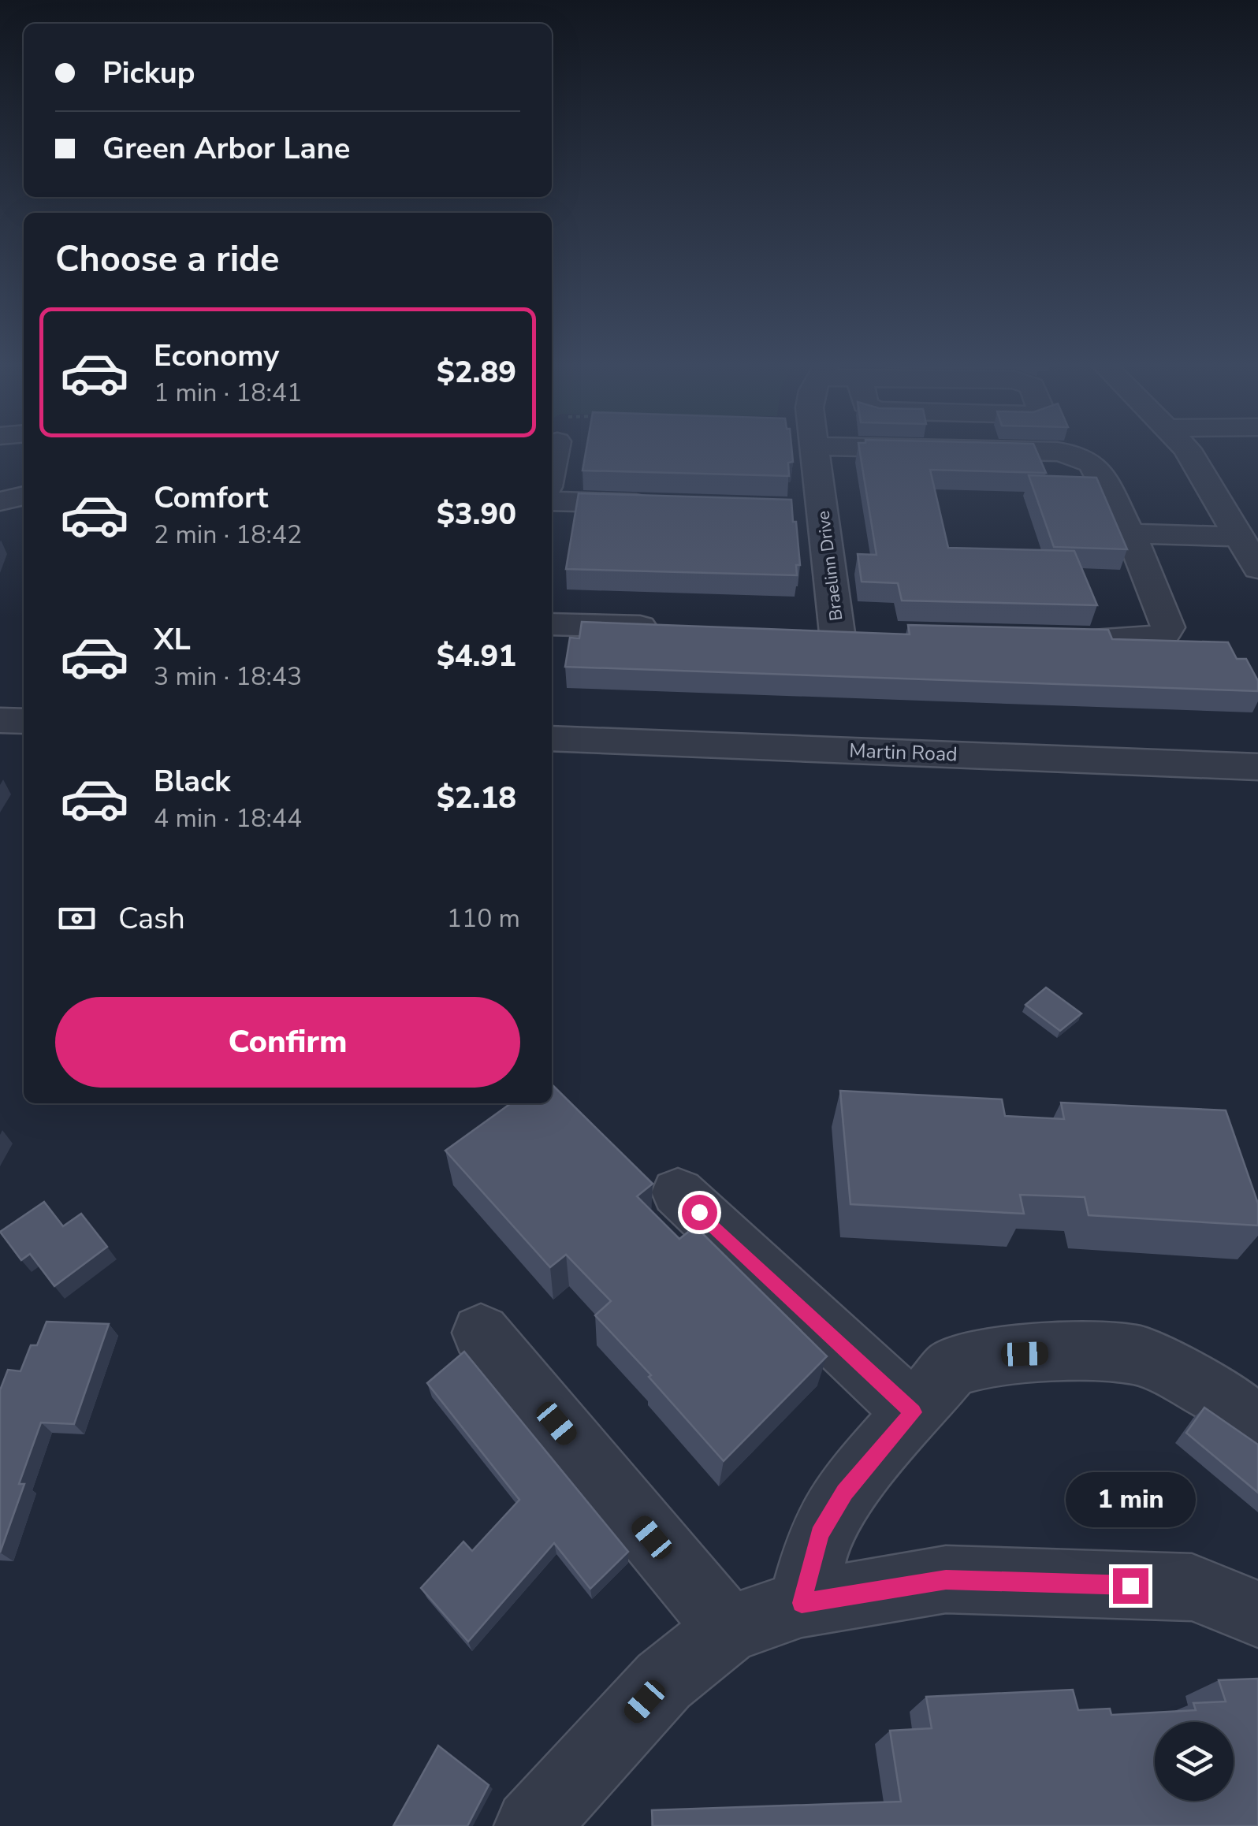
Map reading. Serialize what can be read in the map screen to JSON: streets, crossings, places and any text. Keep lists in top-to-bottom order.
{
  "streets": {
    "street": ["Braelinn Drive", "Martin Road"]
  },
  "page": {
    "banner": ["Pickup", "Green Arbor Lane"],
    "heading": "Choose a ride",
    "list": [
      {
        "name": "Economy",
        "note": "1 min · 18:41",
        "value": "$2.89"
      },
      {
        "name": "Comfort",
        "note": "2 min · 18:42",
        "value": "$3.90"
      },
      {
        "name": "XL",
        "note": "3 min · 18:43",
        "value": "$4.91"
      },
      {
        "name": "Black",
        "note": "4 min · 18:44",
        "value": "$2.18"
      }
    ],
    "pay": ["Cash", "110 m"],
    "buttons": "Confirm",
    "bubble": "1 min"
  }
}
